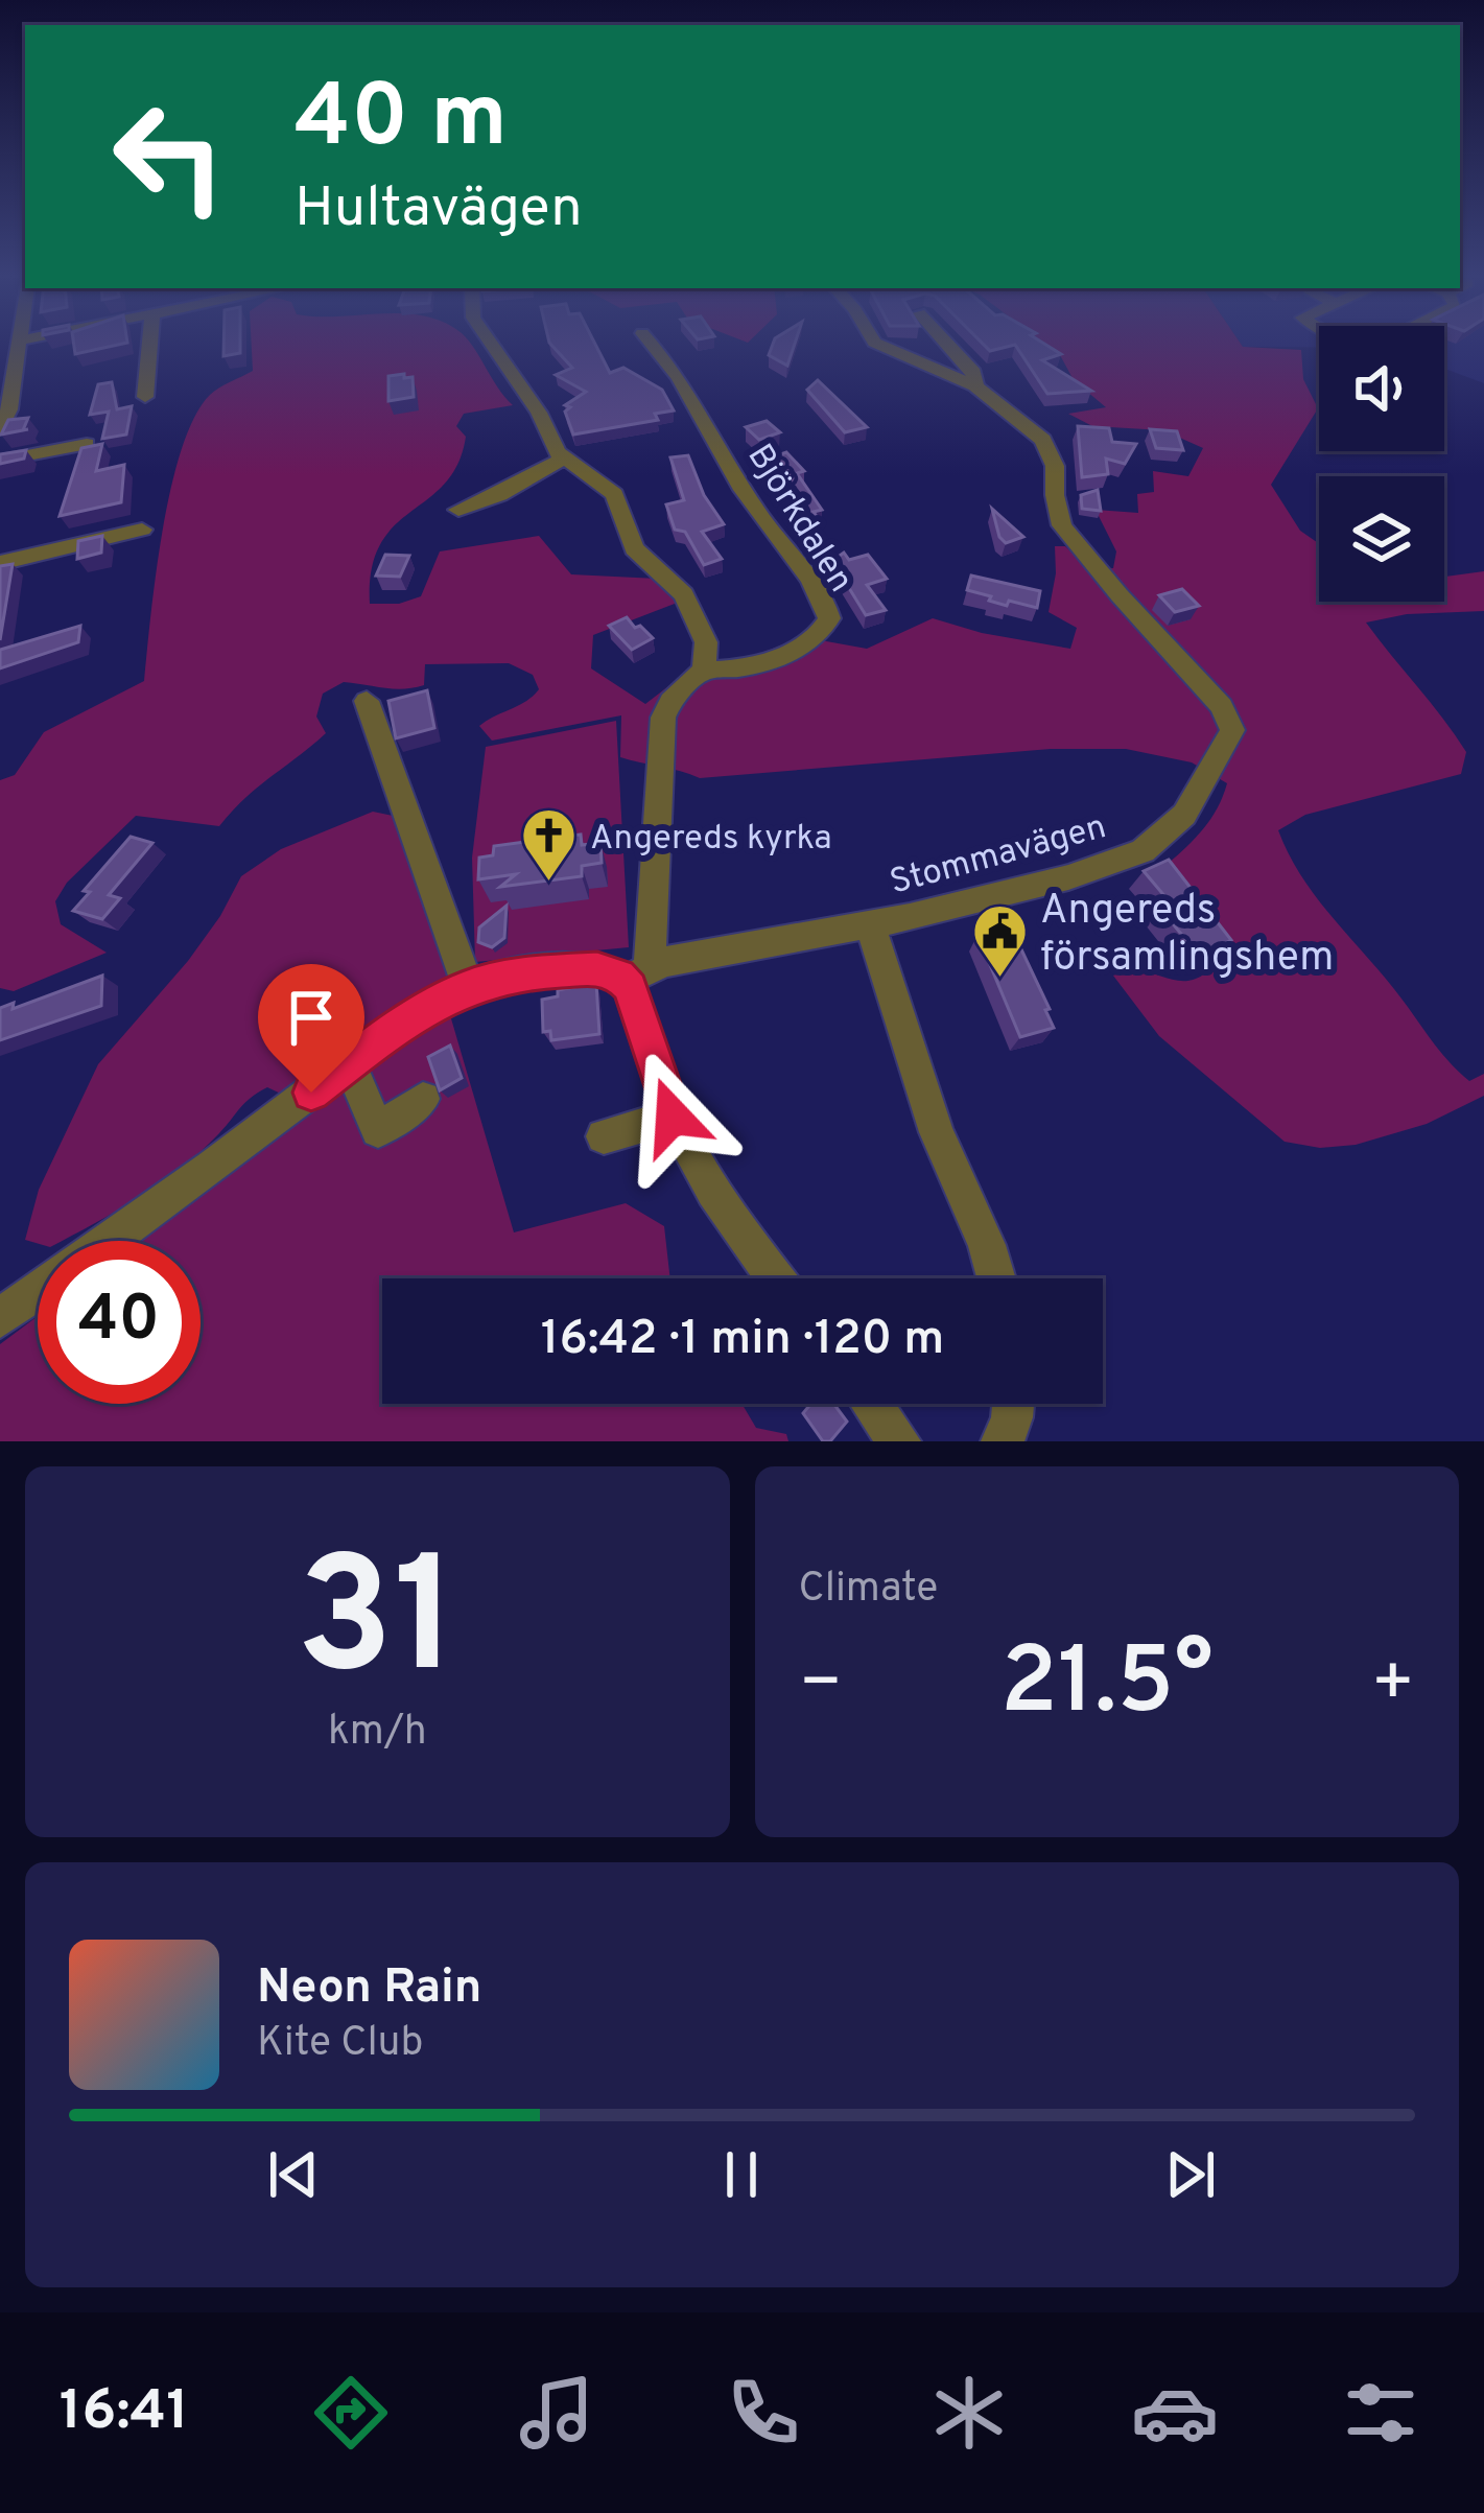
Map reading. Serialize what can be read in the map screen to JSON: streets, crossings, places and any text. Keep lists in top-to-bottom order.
{
  "streets": {
    "street": ["Björkdalen", "Stommavägen"]
  },
  "places": {
    "church": ["Angereds kyrka"],
    "public building": ["Angereds församlingshem"]
  },
  "page": {
    "turn": ["40 m", "Hultavägen"],
    "limit": "40",
    "trip": "16:42 · 1 min · 120 m",
    "tile": [
      ["31", "km/h"],
      "Climate"
    ],
    "heat": ["−", "21.5°", "+"],
    "song": ["Neon Rain", "Kite Club"],
    "tabs": "16:41"
  }
}
